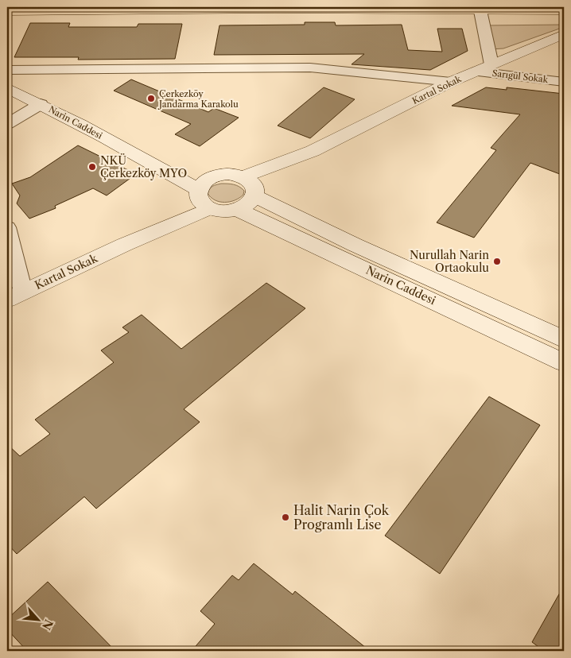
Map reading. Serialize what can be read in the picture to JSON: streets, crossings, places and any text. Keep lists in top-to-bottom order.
{
  "streets": {
    "main road": ["Kartal Sokak", "Narin Caddesi"],
    "street": ["Sarıgül Sokak"]
  },
  "crossings": [
    ["Sarıgül Sokak", "Kartal Sokak"],
    ["Kartal Sokak", "Narin Caddesi"]
  ],
  "places": [
    "Çerkezköy Jandarma Karakolu",
    "NKÜ Çerkezköy MYO",
    "Nurullah Narin Ortaokulu",
    "Halit Narin Çok Programlı Lise"
  ],
  "north": "bottom right"
}
